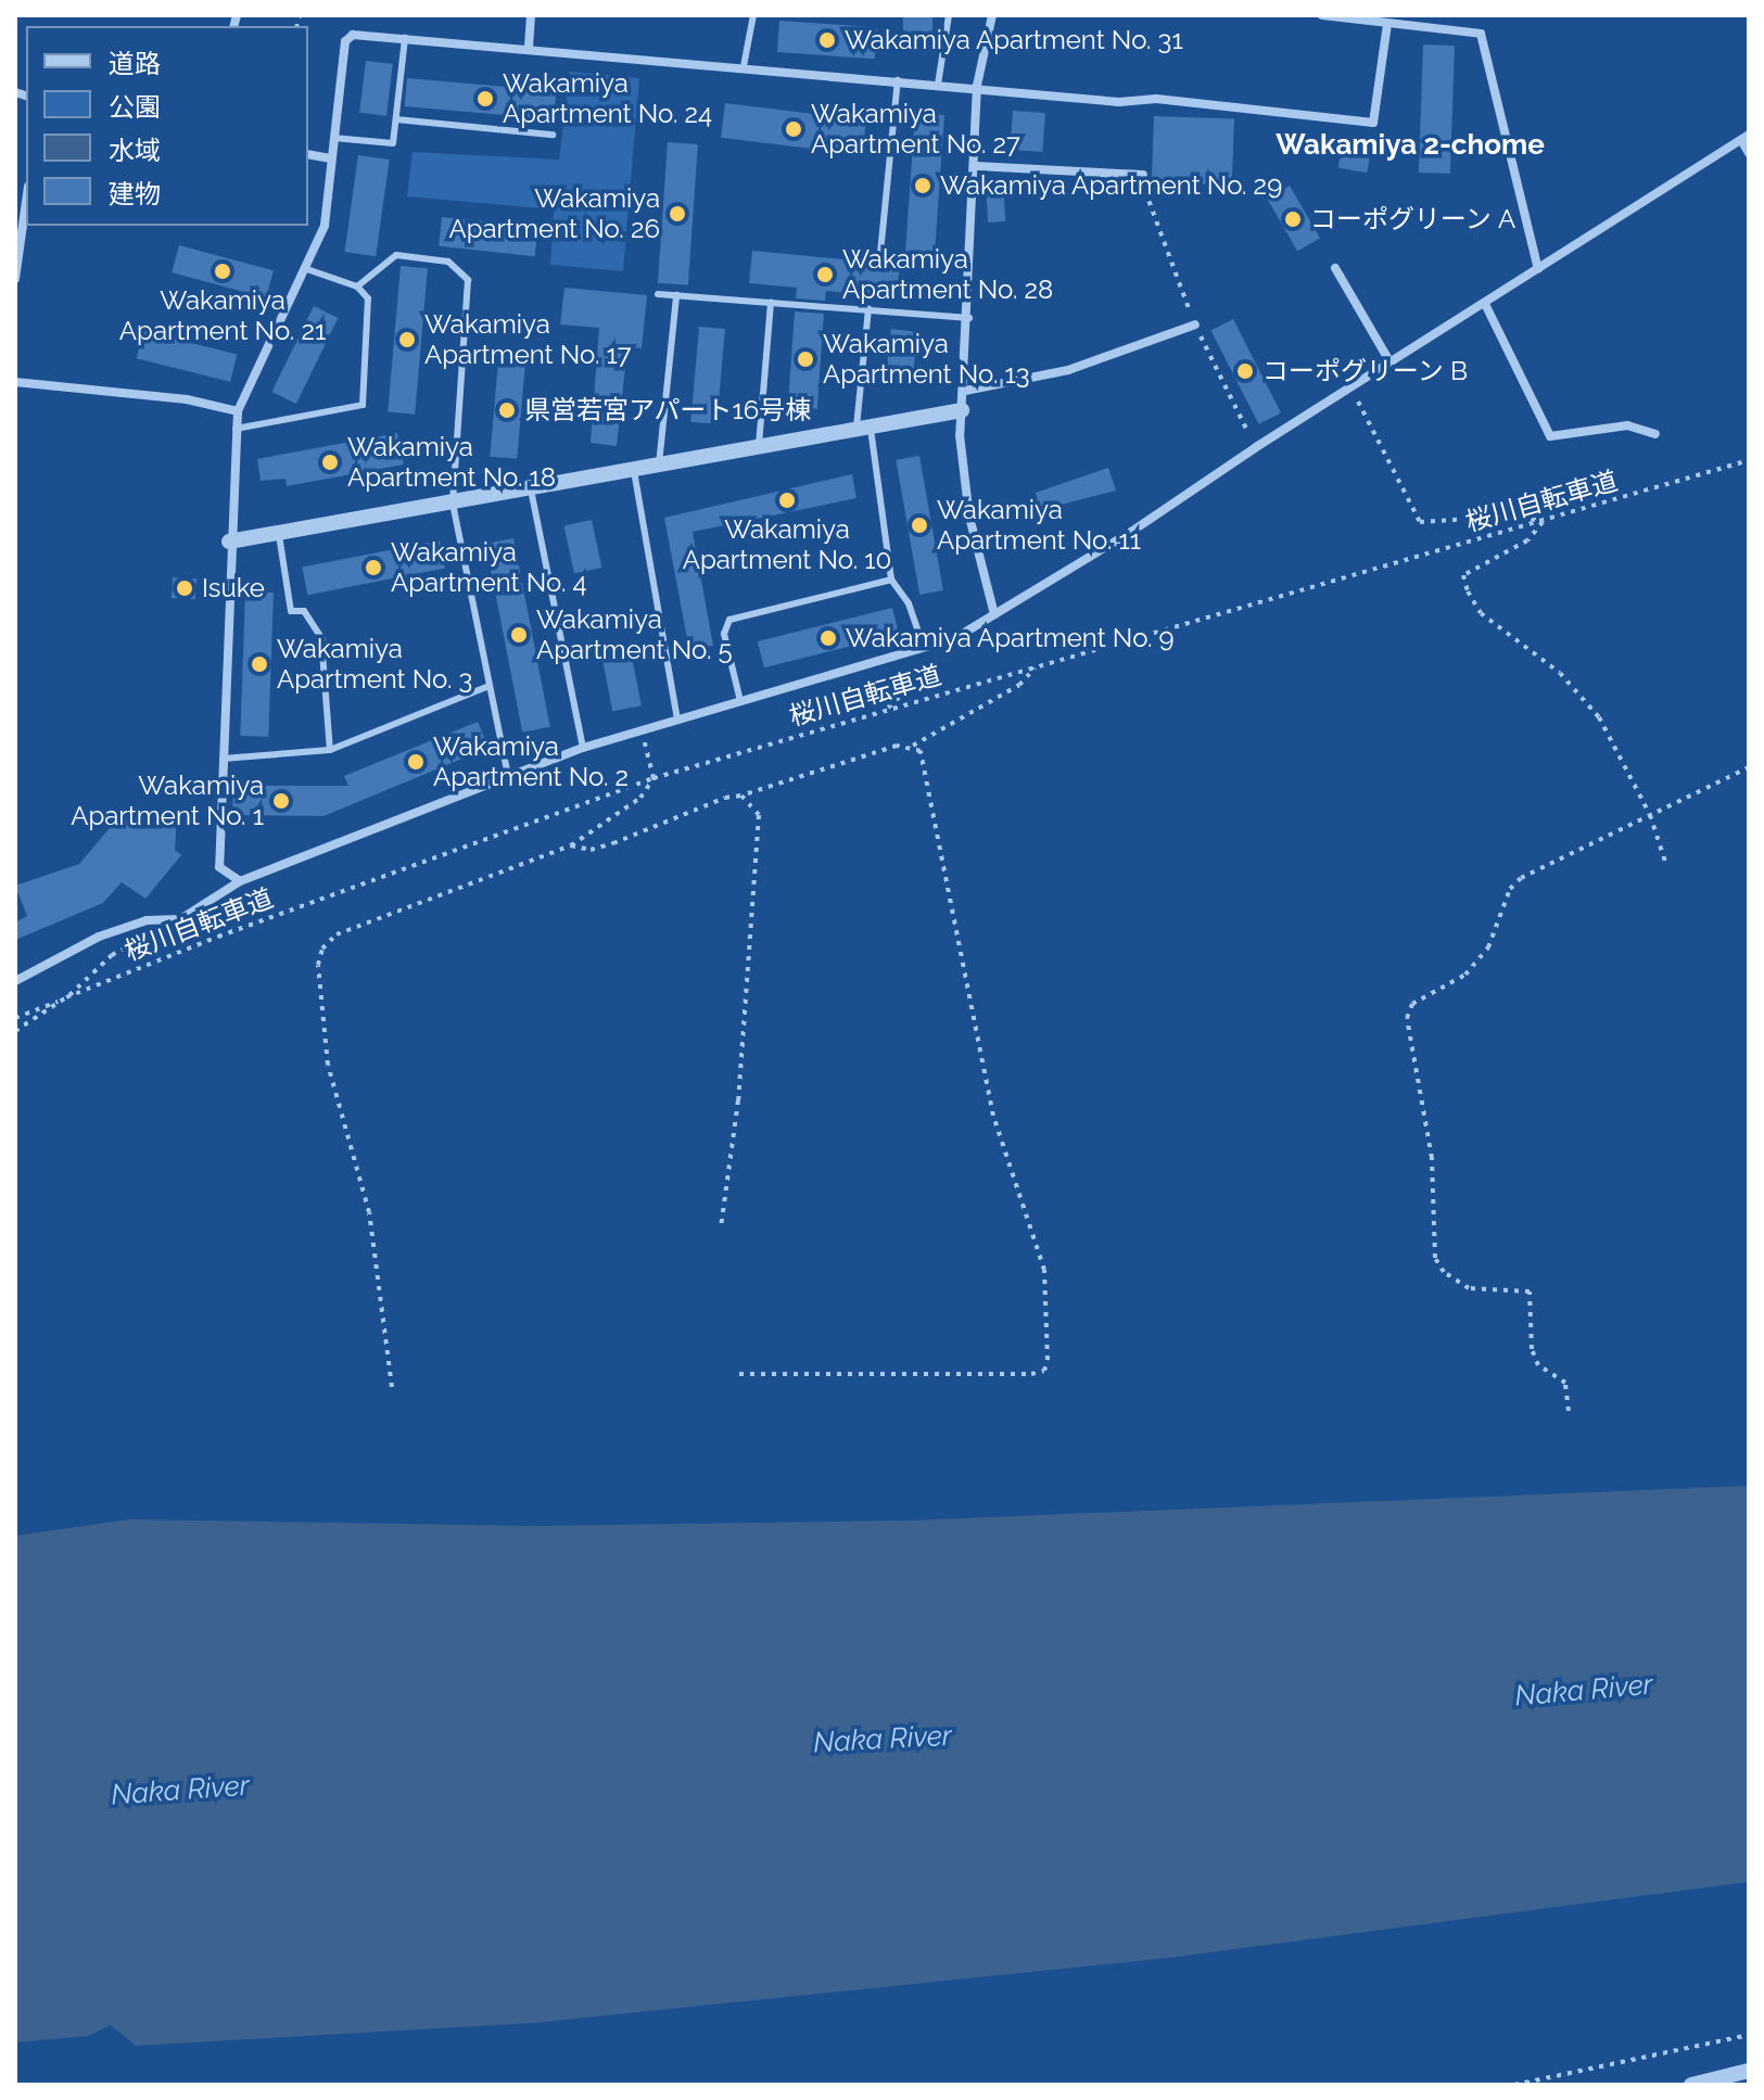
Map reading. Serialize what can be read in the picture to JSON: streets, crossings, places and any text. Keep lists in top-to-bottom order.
{
  "streets": {
    "path": ["桜川自転車道"]
  },
  "districts": ["Wakamiya 2-chome"],
  "water": ["Naka River"],
  "places": [
    "Wakamiya Apartment No. 31",
    "Wakamiya Apartment No. 24",
    "Wakamiya Apartment No. 27",
    "Wakamiya Apartment No. 29",
    "Wakamiya Apartment No. 26",
    "コーポグリーン A",
    "Wakamiya Apartment No. 21",
    "Wakamiya Apartment No. 28",
    "Wakamiya Apartment No. 17",
    "Wakamiya Apartment No. 13",
    "コーポグリーン B",
    "県営若宮アパート16号棟",
    "Wakamiya Apartment No. 18",
    "Wakamiya Apartment No. 10",
    "Wakamiya Apartment No. 11",
    "Wakamiya Apartment No. 4",
    "Isuke",
    "Wakamiya Apartment No. 5",
    "Wakamiya Apartment No. 9",
    "Wakamiya Apartment No. 3",
    "Wakamiya Apartment No. 2",
    "Wakamiya Apartment No. 1"
  ],
  "legend": [
    "道路",
    "公園",
    "水域",
    "建物"
  ]
}
